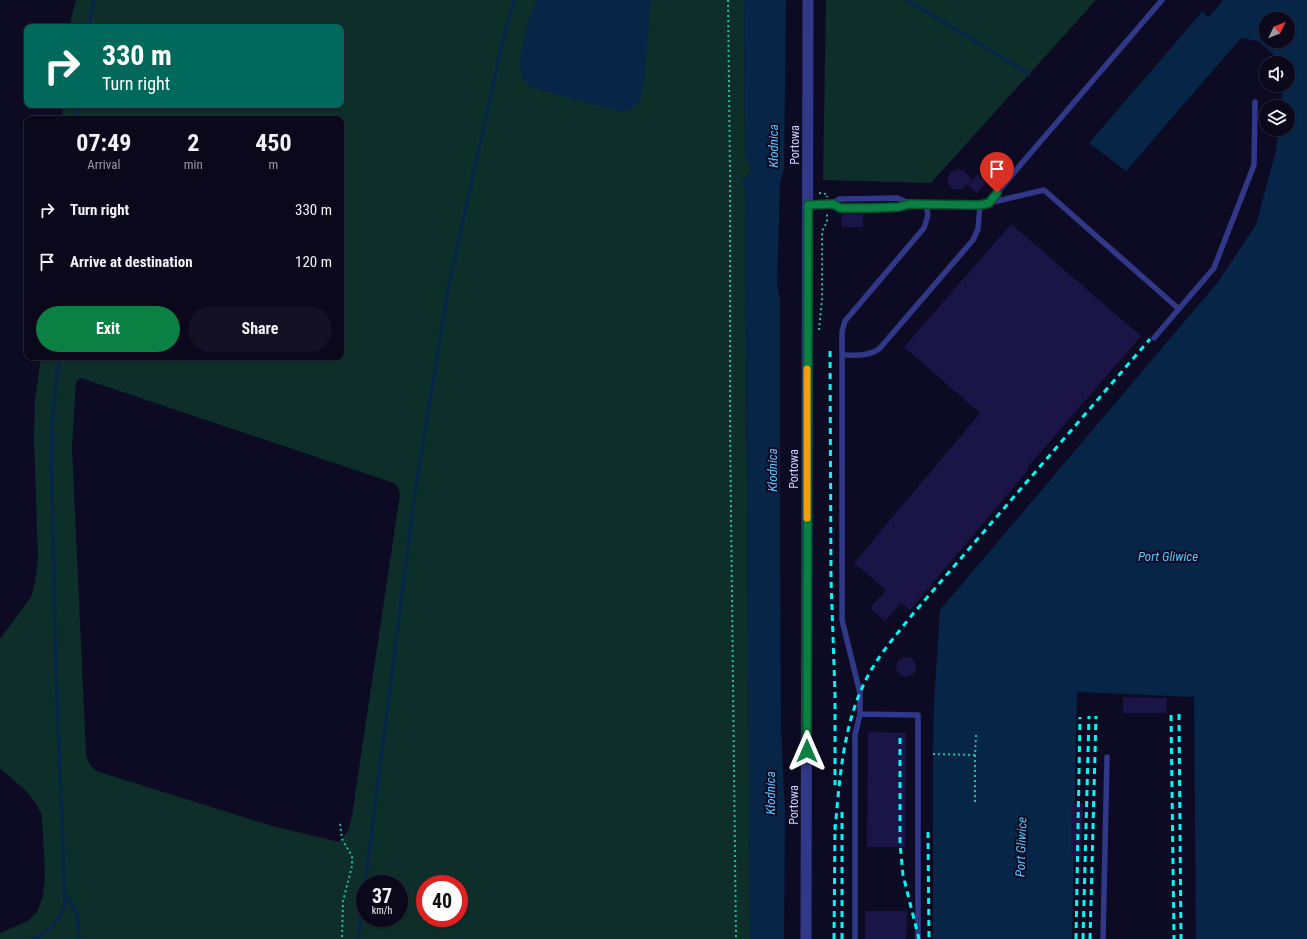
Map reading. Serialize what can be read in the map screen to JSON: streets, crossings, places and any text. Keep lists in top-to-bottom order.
{
  "streets": {
    "street": ["Portowa"]
  },
  "water": ["Kłodnica", "Port Gliwice"],
  "north": "top right",
  "page": {
    "turn": ["330 m", "Turn right"],
    "eta": [
      "07:49",
      "Arrival",
      "2",
      "min",
      "450",
      "m"
    ],
    "list": [
      {
        "name": "Turn right",
        "value": "330 m"
      },
      {
        "name": "Arrive at destination",
        "value": "120 m"
      }
    ],
    "buttons": ["Exit", "Share"],
    "speed": "37 km/h",
    "limit": "40"
  }
}
